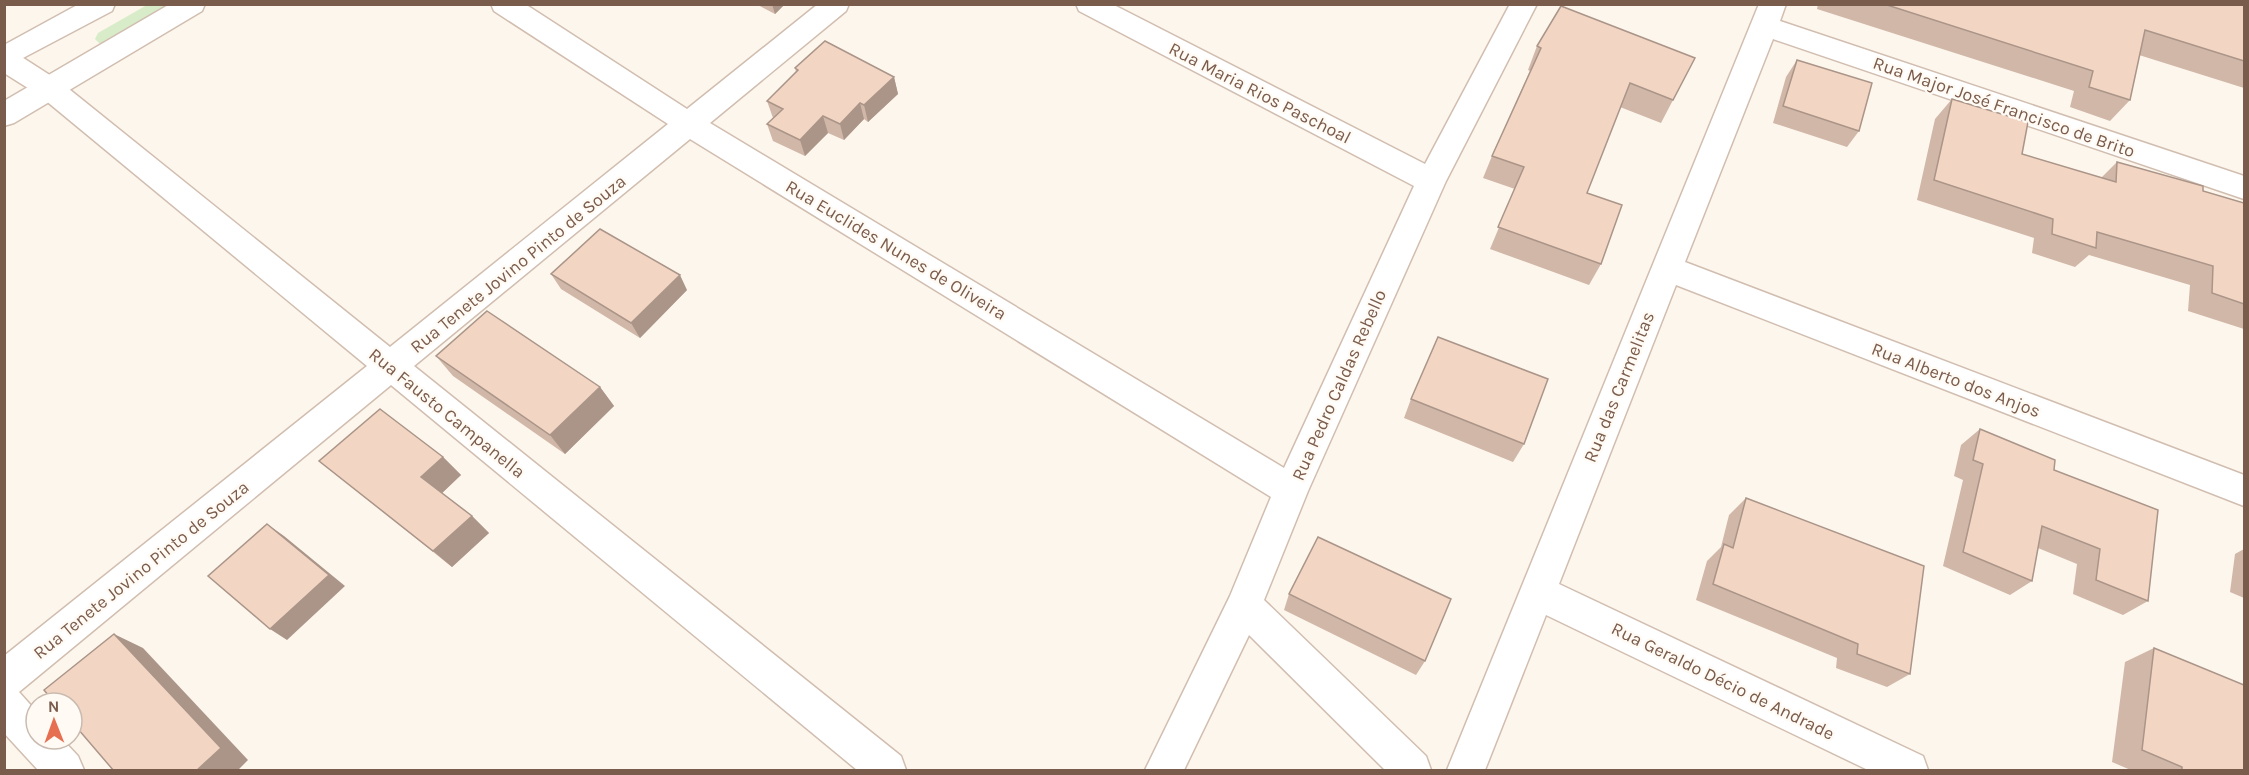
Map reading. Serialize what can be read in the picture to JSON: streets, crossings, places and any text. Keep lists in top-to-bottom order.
{
  "streets": {
    "street": [
      "Rua Maria Rios Paschoal",
      "Rua Major José Francisco de Brito",
      "Rua Euclides Nunes de Oliveira",
      "Rua Tenete Jovino Pinto de Souza",
      "Rua Alberto dos Anjos",
      "Rua Pedro Caldas Rebello",
      "Rua das Carmelitas",
      "Rua Fausto Campanella",
      "Rua Geraldo Décio de Andrade"
    ]
  },
  "crossings": [
    ["Rua Maria Rios Paschoal", "Rua Pedro Caldas Rebello"],
    ["Rua Major José Francisco de Brito", "Rua das Carmelitas"],
    ["Rua Euclides Nunes de Oliveira", "Rua Tenete Jovino Pinto de Souza"],
    ["Rua Euclides Nunes de Oliveira", "Rua Pedro Caldas Rebello"],
    ["Rua Tenete Jovino Pinto de Souza", "Rua Fausto Campanella"],
    ["Rua Alberto dos Anjos", "Rua das Carmelitas"],
    ["Rua das Carmelitas", "Rua Geraldo Décio de Andrade"]
  ],
  "north": "top"
}
